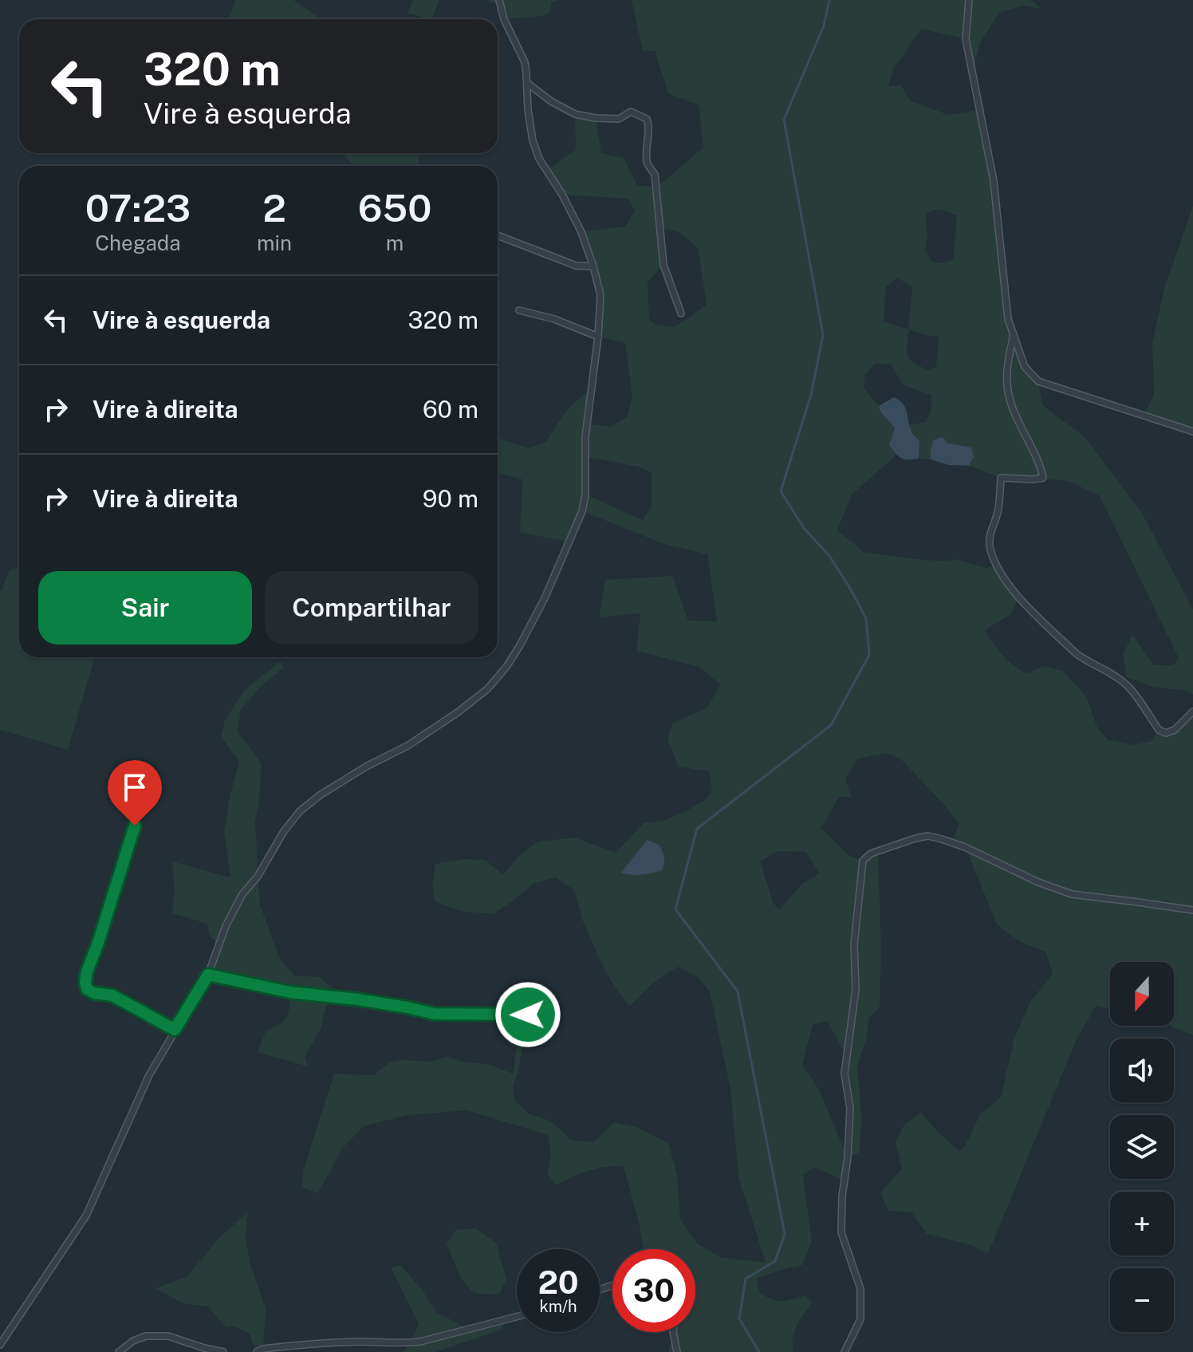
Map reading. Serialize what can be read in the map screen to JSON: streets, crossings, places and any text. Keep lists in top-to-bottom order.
{
  "north": "bottom",
  "page": {
    "turn": ["320 m", "Vire à esquerda"],
    "eta": [
      "07:23",
      "Chegada",
      "2",
      "min",
      "650",
      "m"
    ],
    "list": [
      {
        "name": "Vire à esquerda",
        "value": "320 m"
      },
      {
        "name": "Vire à direita",
        "value": "60 m"
      },
      {
        "name": "Vire à direita",
        "value": "90 m"
      }
    ],
    "buttons": ["Sair", "Compartilhar"],
    "map_buttons": ["+", "−"],
    "speed": "20 km/h",
    "limit": "30"
  }
}
